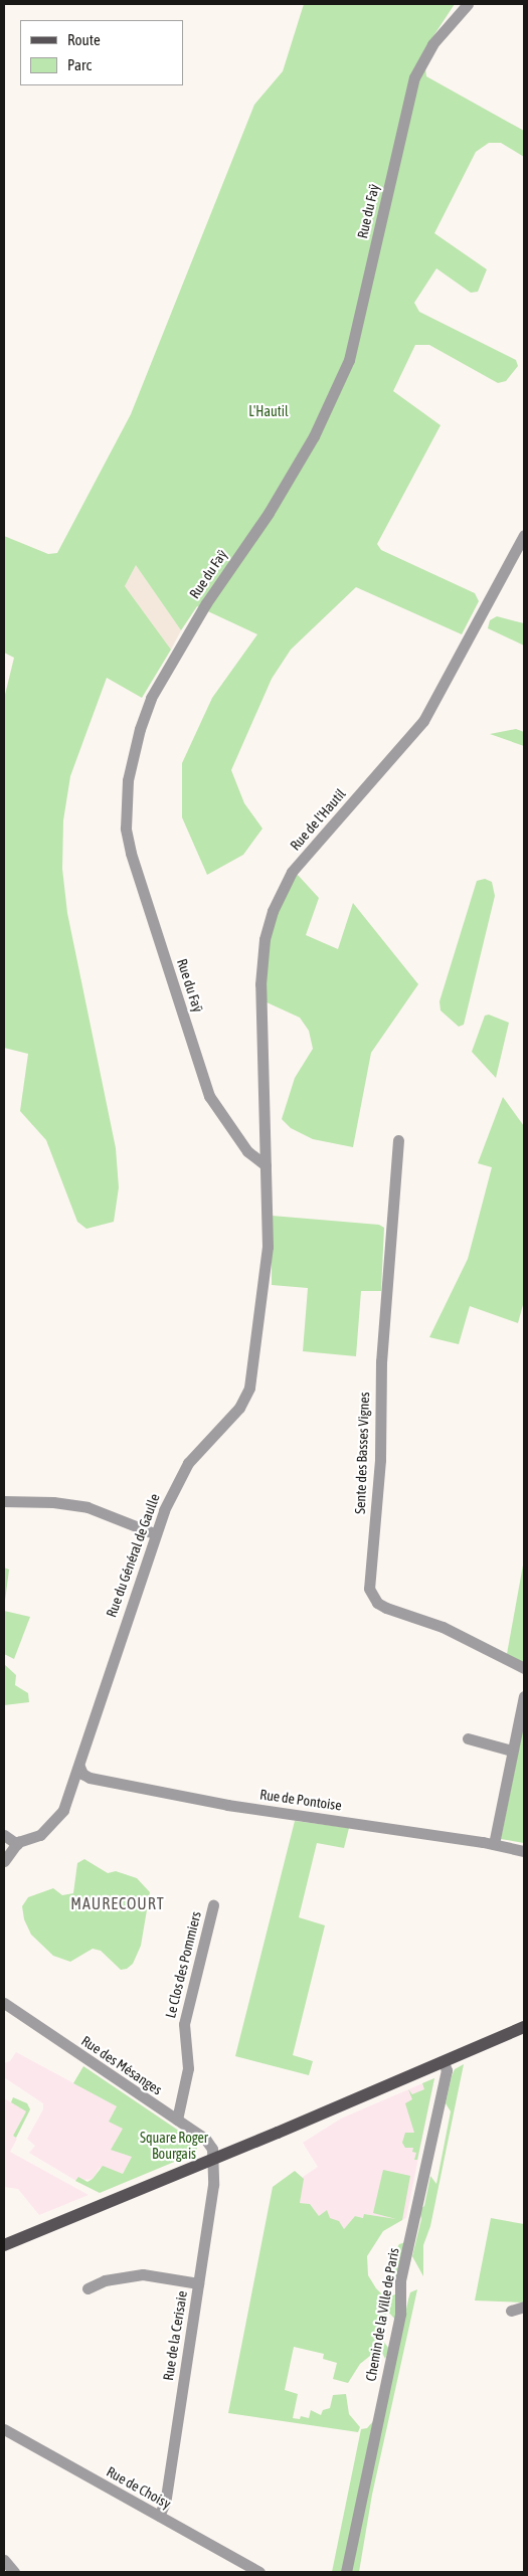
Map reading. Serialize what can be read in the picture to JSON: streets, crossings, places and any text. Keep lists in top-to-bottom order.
{
  "streets": {
    "street": [
      "Rue du Faÿ",
      "Rue de l'Hautil",
      "Sente des Basses Vignes",
      "Rue du Général de Gaulle",
      "Rue de Pontoise",
      "Le Clos des Pommiers",
      "Rue des Mésanges",
      "Chemin de la Ville de Paris",
      "Rue de la Cerisaie",
      "Rue de Choisy"
    ]
  },
  "crossings": [
    ["Rue du Faÿ", "Rue de l'Hautil"],
    ["Rue du Faÿ", "Rue du Général de Gaulle"],
    ["Rue de l'Hautil", "Rue du Général de Gaulle"],
    ["Rue du Général de Gaulle", "Rue de Pontoise"],
    ["Le Clos des Pommiers", "Rue des Mésanges"],
    ["Rue des Mésanges", "Rue de la Cerisaie"],
    ["Rue de la Cerisaie", "Rue de Choisy"]
  ],
  "districts": ["MAURECOURT"],
  "parks": ["L'Hautil", "Square Roger Bourgais"],
  "legend": ["Route", "Parc"]
}
